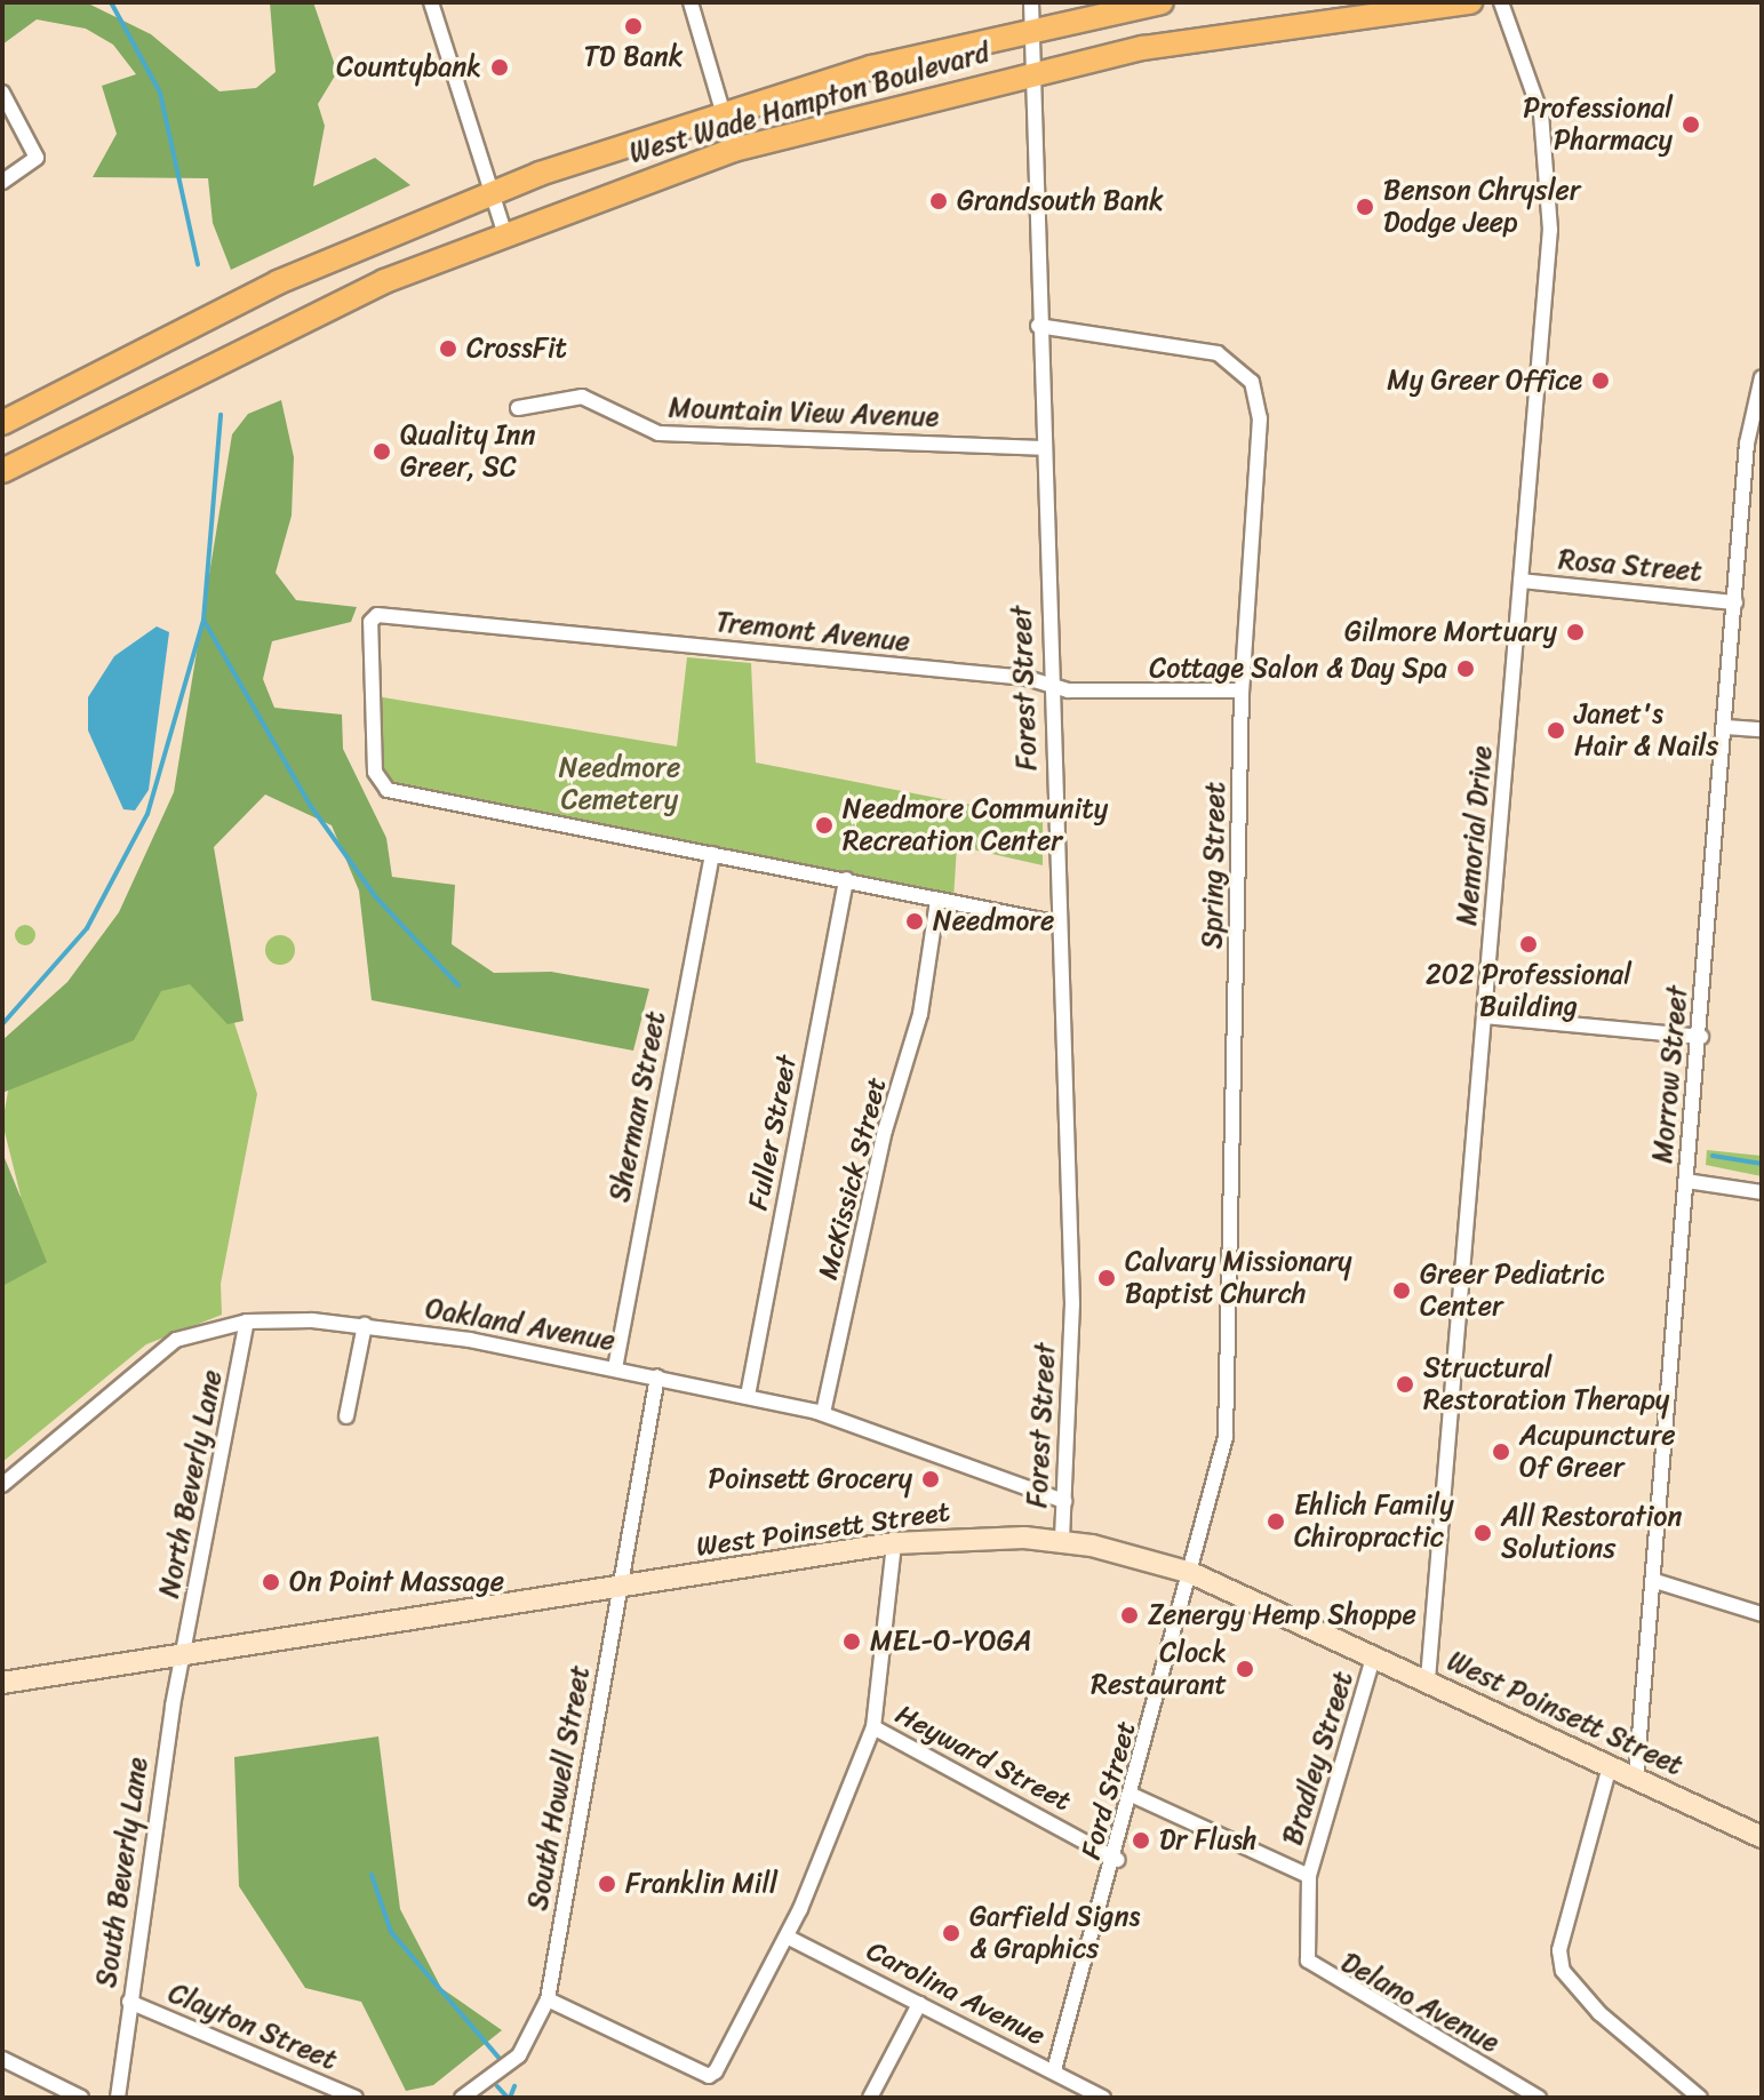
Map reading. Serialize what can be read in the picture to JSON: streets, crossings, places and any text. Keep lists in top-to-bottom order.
{
  "streets": {
    "main road": ["West Wade Hampton Boulevard", "West Poinsett Street"],
    "street": [
      "Mountain View Avenue",
      "Rosa Street",
      "Tremont Avenue",
      "Forest Street",
      "Memorial Drive",
      "Spring Street",
      "Morrow Street",
      "Sherman Street",
      "Fuller Street",
      "McKissick Street",
      "Oakland Avenue",
      "North Beverly Lane",
      "Heyward Street",
      "Bradley Street",
      "South Howell Street",
      "Ford Street",
      "South Beverly Lane",
      "Carolina Avenue",
      "Delano Avenue",
      "Clayton Street"
    ]
  },
  "crossings": [
    ["West Wade Hampton Boulevard", "Forest Street"],
    ["Mountain View Avenue", "Forest Street"],
    ["Rosa Street", "Memorial Drive"],
    ["Rosa Street", "Morrow Street"],
    ["Tremont Avenue", "Forest Street"],
    ["Tremont Avenue", "Spring Street"],
    ["Tremont Avenue", "Sherman Street"],
    ["Forest Street", "Spring Street"],
    ["Forest Street", "Oakland Avenue"],
    ["Forest Street", "West Poinsett Street"],
    ["Memorial Drive", "West Poinsett Street"],
    ["Spring Street", "West Poinsett Street"],
    ["Spring Street", "Ford Street"],
    ["Morrow Street", "West Poinsett Street"],
    ["Sherman Street", "Oakland Avenue"],
    ["Fuller Street", "Oakland Avenue"],
    ["McKissick Street", "Oakland Avenue"],
    ["Oakland Avenue", "North Beverly Lane"],
    ["Oakland Avenue", "South Howell Street"],
    ["North Beverly Lane", "West Poinsett Street"],
    ["North Beverly Lane", "South Beverly Lane"],
    ["West Poinsett Street", "Bradley Street"],
    ["West Poinsett Street", "South Howell Street"],
    ["West Poinsett Street", "Ford Street"],
    ["West Poinsett Street", "South Beverly Lane"],
    ["Heyward Street", "Ford Street"],
    ["Bradley Street", "Delano Avenue"],
    ["Ford Street", "Carolina Avenue"],
    ["South Beverly Lane", "Clayton Street"]
  ],
  "parks": ["Needmore Cemetery"],
  "places": [
    "TD Bank",
    "Countybank",
    "Professional Pharmacy",
    "Grandsouth Bank",
    "Benson Chrysler Dodge Jeep",
    "CrossFit",
    "My Greer Office",
    "Quality Inn Greer, SC",
    "Gilmore Mortuary",
    "Cottage Salon & Day Spa",
    "Janet's Hair & Nails",
    "Needmore Community Recreation Center",
    "Needmore",
    "202 Professional Building",
    "Calvary Missionary Baptist Church",
    "Greer Pediatric Center",
    "Structural Restoration Therapy",
    "Acupuncture Of Greer",
    "Poinsett Grocery",
    "Ehlich Family Chiropractic",
    "All Restoration Solutions",
    "On Point Massage",
    "Zenergy Hemp Shoppe",
    "MEL-O-YOGA",
    "Clock Restaurant",
    "Dr Flush",
    "Franklin Mill",
    "Garfield Signs & Graphics"
  ]
}
